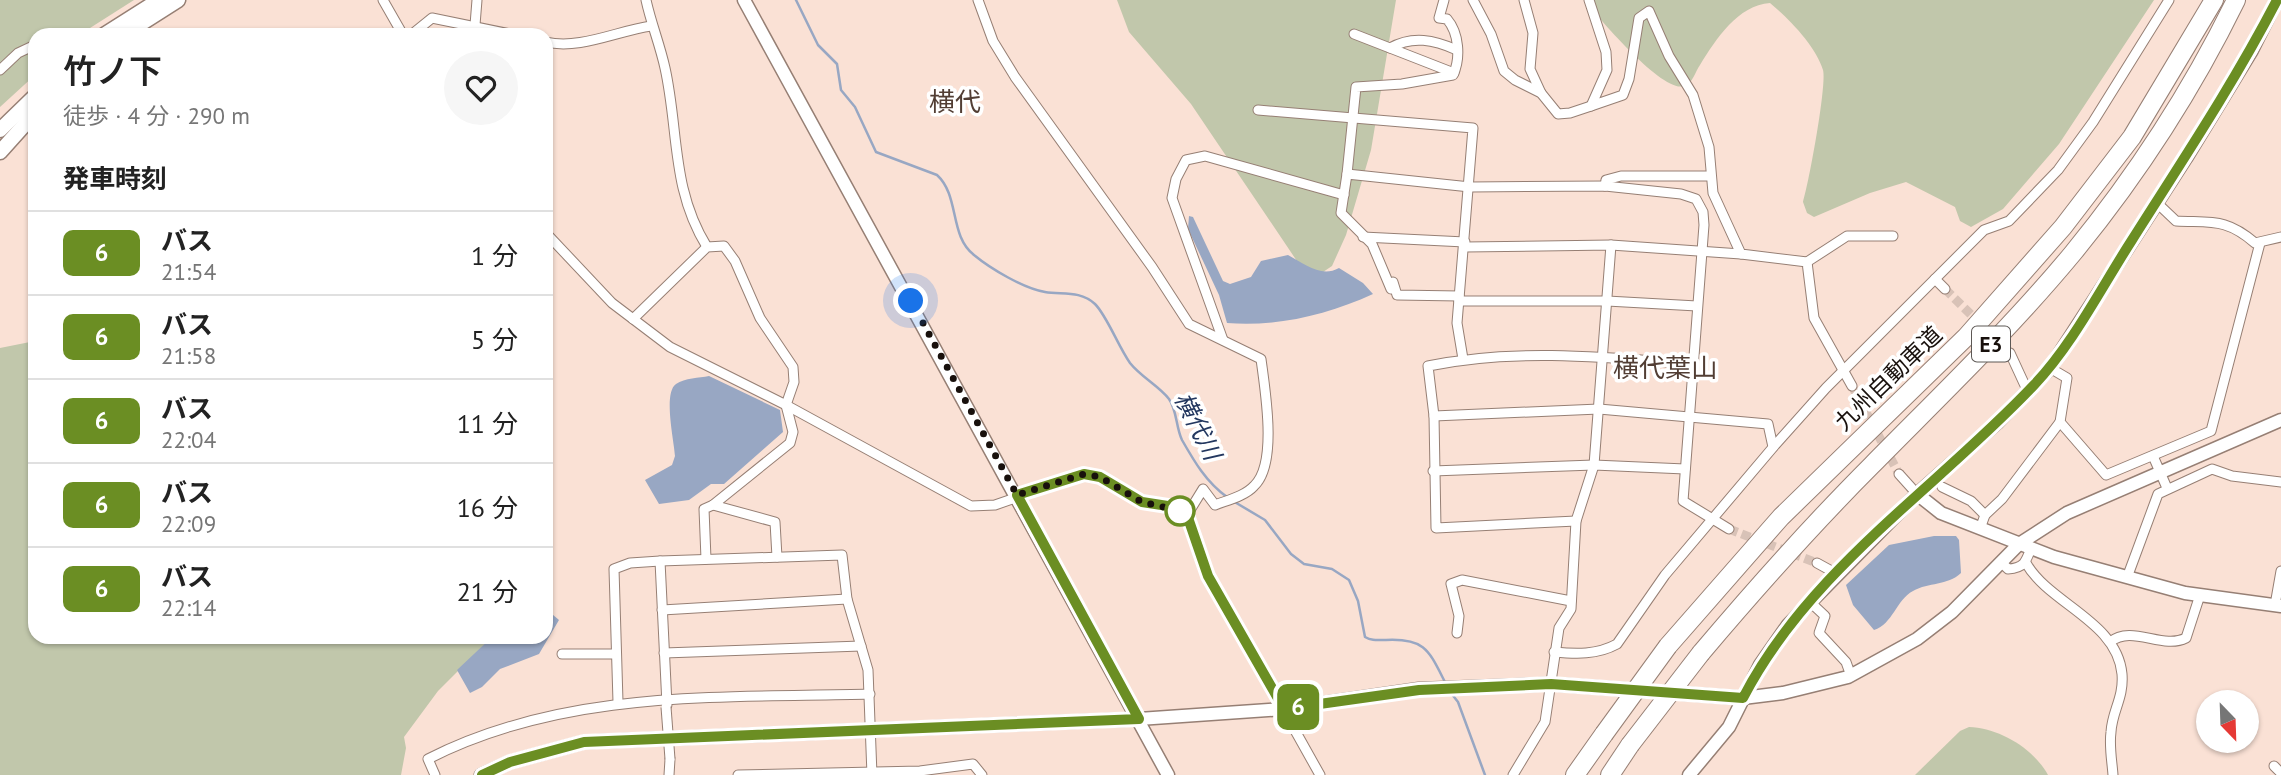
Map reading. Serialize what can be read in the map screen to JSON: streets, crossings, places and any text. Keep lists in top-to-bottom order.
{
  "streets": {
    "highway": ["E3", "九州自動車道"]
  },
  "districts": ["横代", "横代葉山"],
  "water": ["横代川"],
  "lines": ["bus line 6"],
  "north": "bottom right",
  "page": {
    "on_map": "6",
    "heading": [
      ["竹ノ下", "徒歩 · 4 分 · 290 m"],
      "発車時刻"
    ],
    "list": [
      {
        "mark": "6",
        "name": "バス",
        "note": "21:54",
        "value": "1 分"
      },
      {
        "mark": "6",
        "name": "バス",
        "note": "21:58",
        "value": "5 分"
      },
      {
        "mark": "6",
        "name": "バス",
        "note": "22:04",
        "value": "11 分"
      },
      {
        "mark": "6",
        "name": "バス",
        "note": "22:09",
        "value": "16 分"
      },
      {
        "mark": "6",
        "name": "バス",
        "note": "22:14",
        "value": "21 分"
      }
    ]
  }
}
